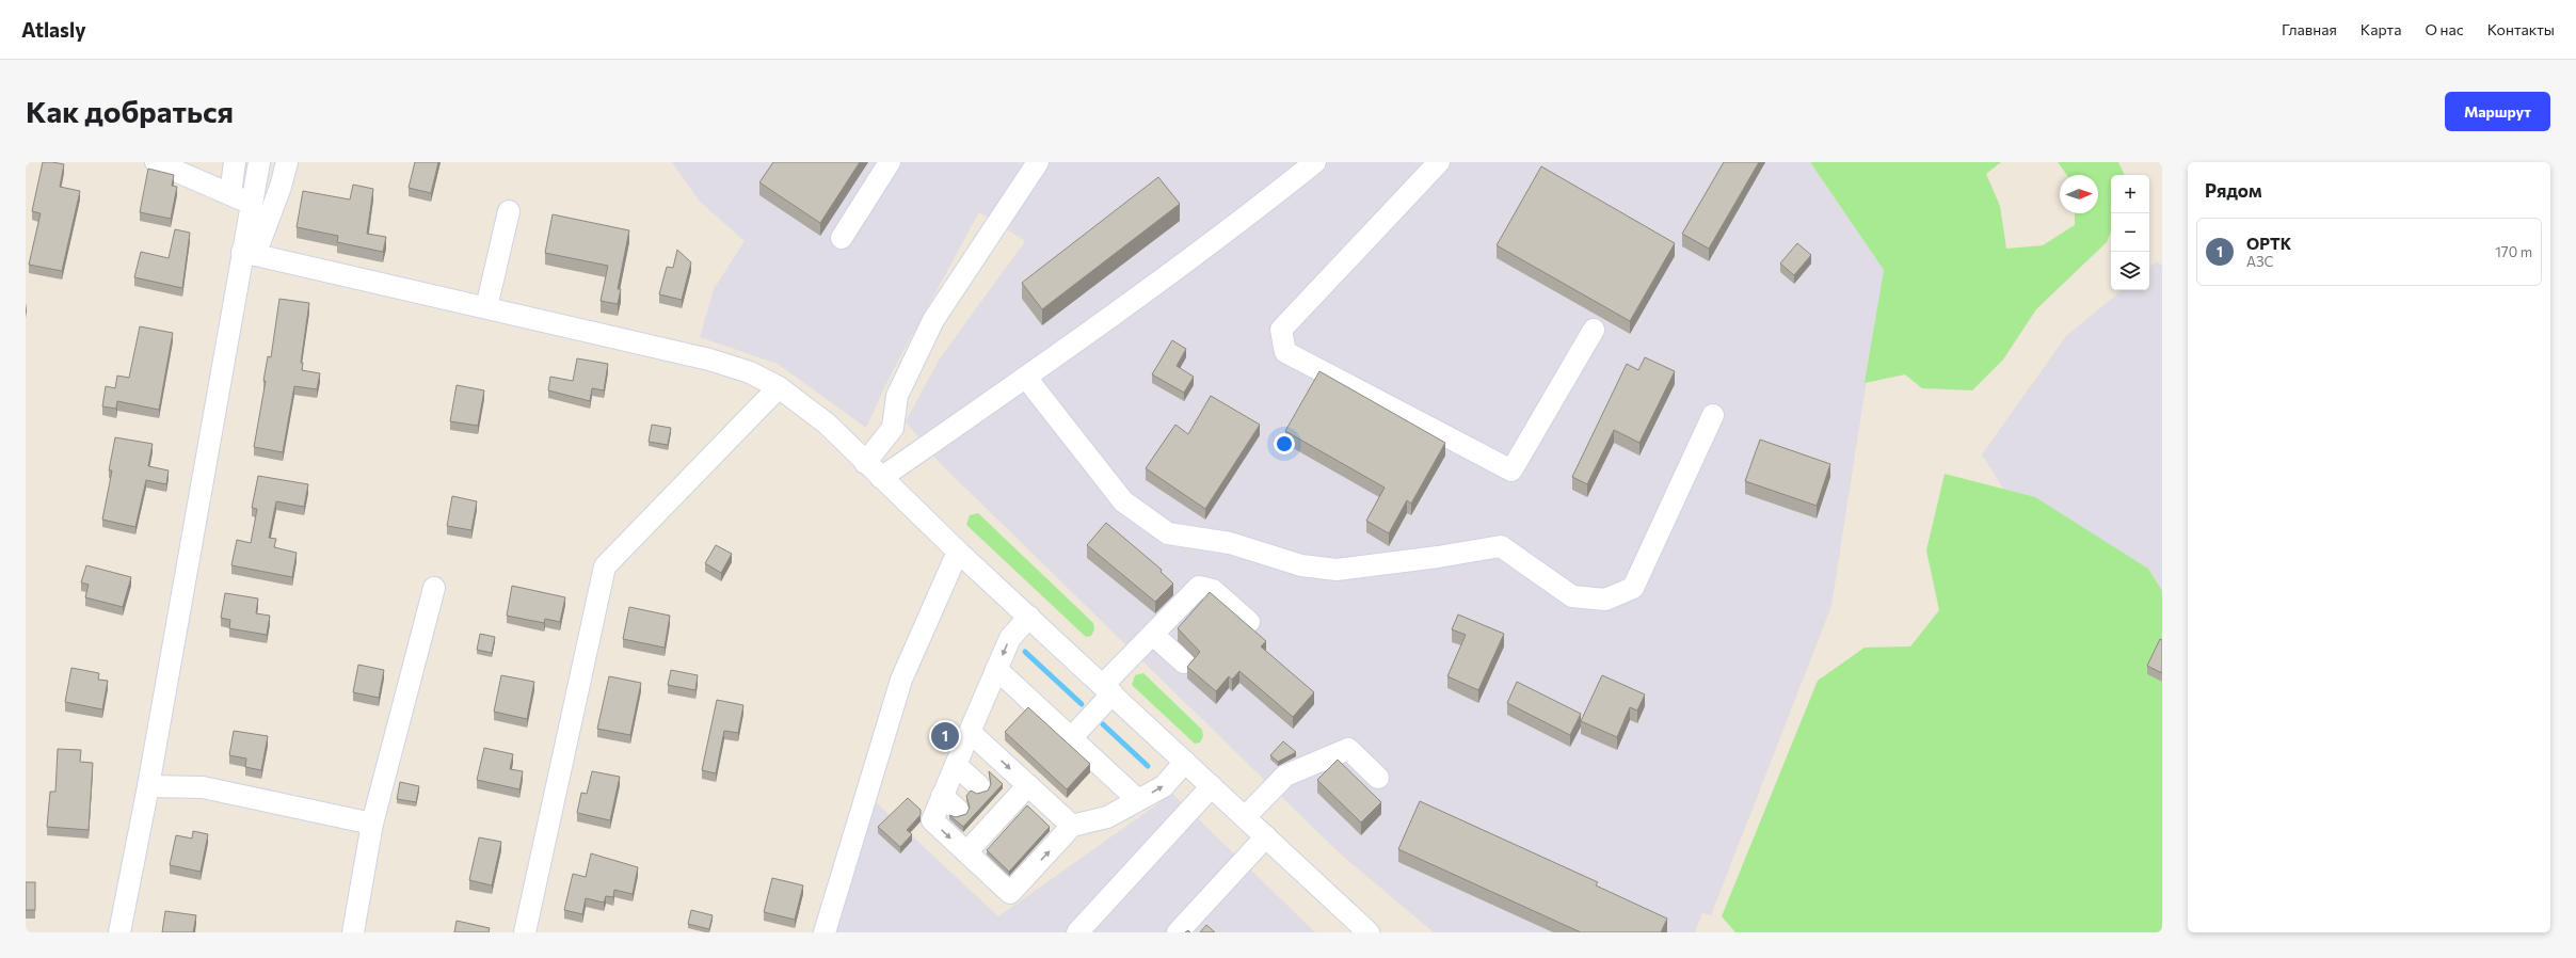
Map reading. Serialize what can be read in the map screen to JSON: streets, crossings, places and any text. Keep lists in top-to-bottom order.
{
  "north": "right",
  "page": {
    "header": "Atlasly",
    "nav": [
      "Главная",
      "Карта",
      "О нас",
      "Контакты"
    ],
    "buttons": "Маршрут",
    "title": "Как добраться",
    "heading": "Рядом",
    "map_buttons": ["+", "−"],
    "list": [
      {
        "mark": "1",
        "name": "ОРТК",
        "note": "АЗС",
        "value": "170 m"
      }
    ],
    "pins": "1"
  }
}
